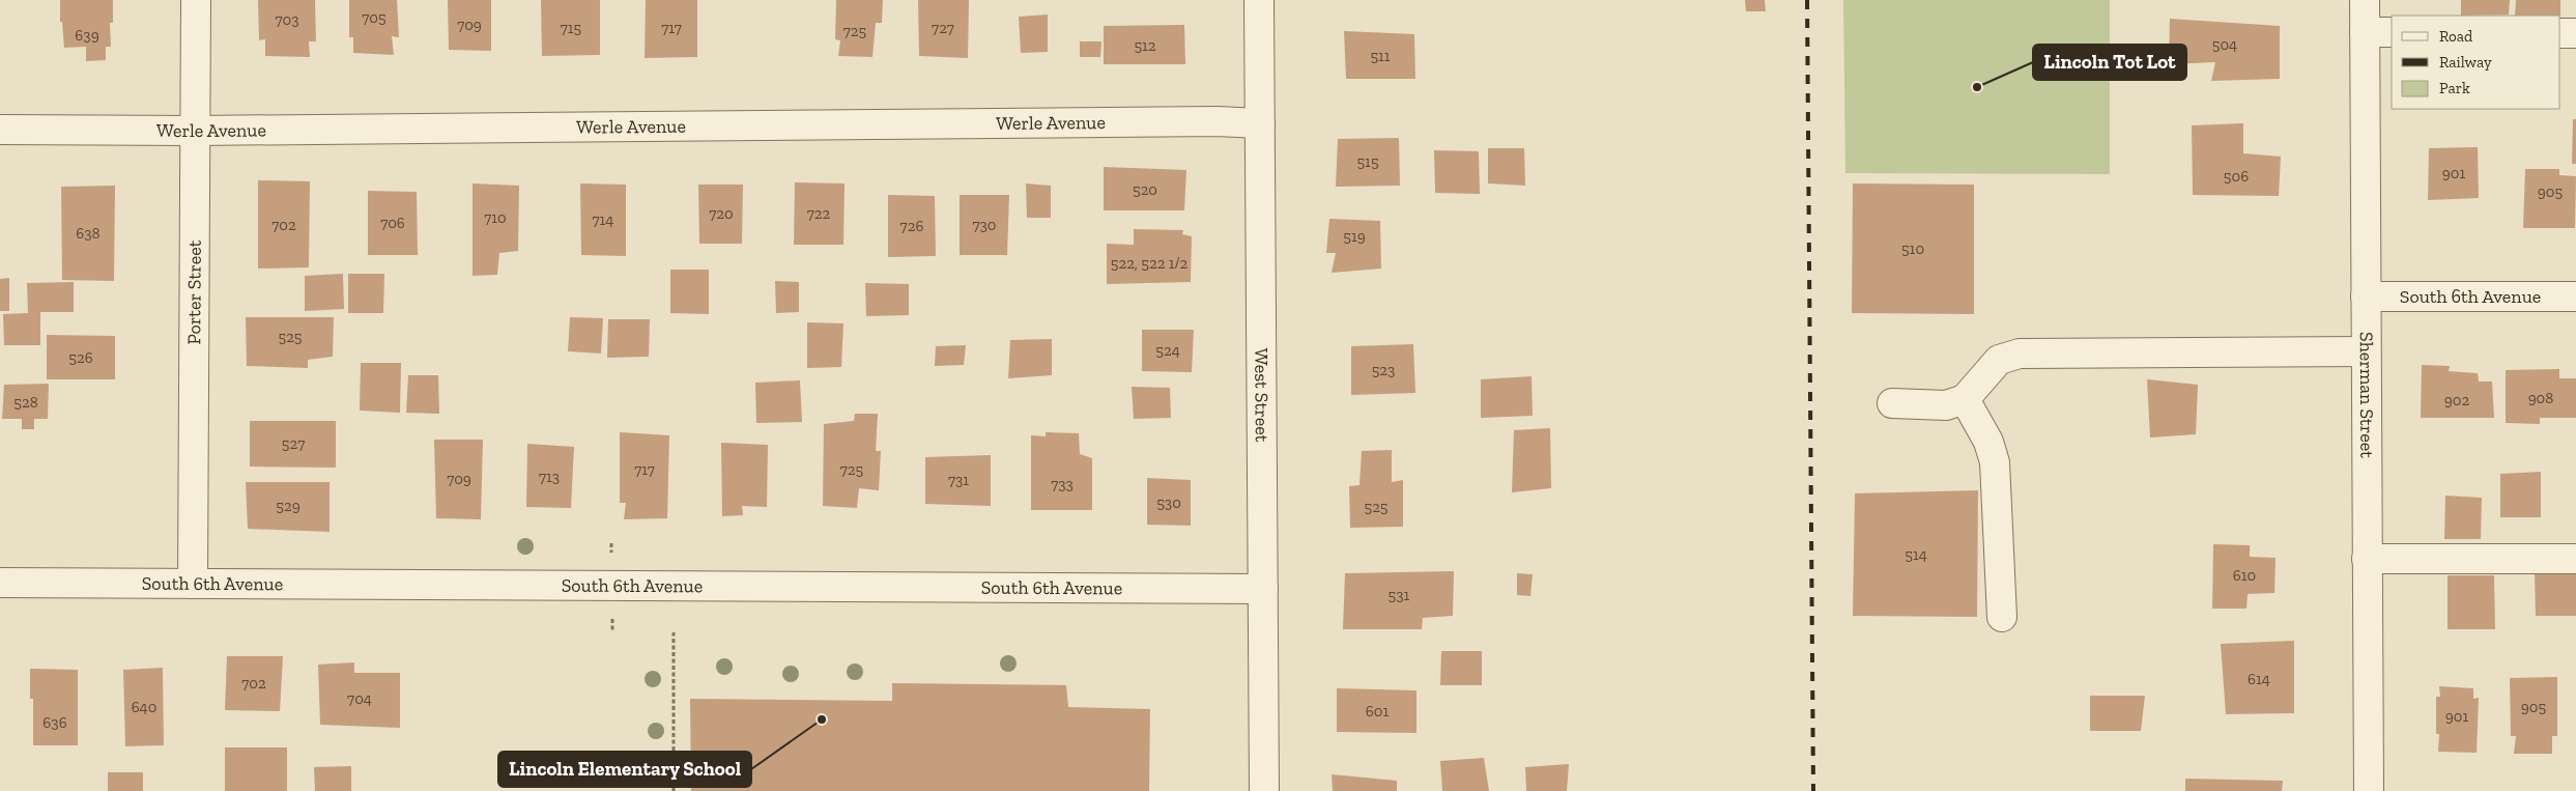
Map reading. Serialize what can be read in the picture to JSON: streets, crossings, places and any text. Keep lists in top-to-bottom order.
{
  "streets": {
    "street": [
      "Werle Avenue",
      "Porter Street",
      "South 6th Avenue",
      "West Street",
      "Sherman Street"
    ]
  },
  "crossings": [
    ["Werle Avenue", "Porter Street"],
    ["Werle Avenue", "West Street"],
    ["Porter Street", "South 6th Avenue"],
    ["South 6th Avenue", "West Street"],
    ["South 6th Avenue", "Sherman Street"]
  ],
  "places": ["Lincoln Tot Lot", "Lincoln Elementary School"],
  "house_numbers": [
    "705",
    "703",
    "709",
    "715",
    "717",
    "727",
    "725",
    "639",
    "504",
    "512",
    "511",
    "515",
    "901",
    "506",
    "520",
    "905",
    "720",
    "722",
    "710",
    "714",
    "706",
    "702",
    "730",
    "726",
    "638",
    "519",
    "510",
    "522, 522 1/2",
    "525",
    "524",
    "526",
    "523",
    "908",
    "902",
    "528",
    "527",
    "717",
    "725",
    "713",
    "709",
    "731",
    "733",
    "530",
    "529",
    "525",
    "514",
    "610",
    "531",
    "614",
    "702",
    "704",
    "640",
    "905",
    "601",
    "901",
    "636"
  ],
  "legend": ["Road", "Railway", "Park"]
}
